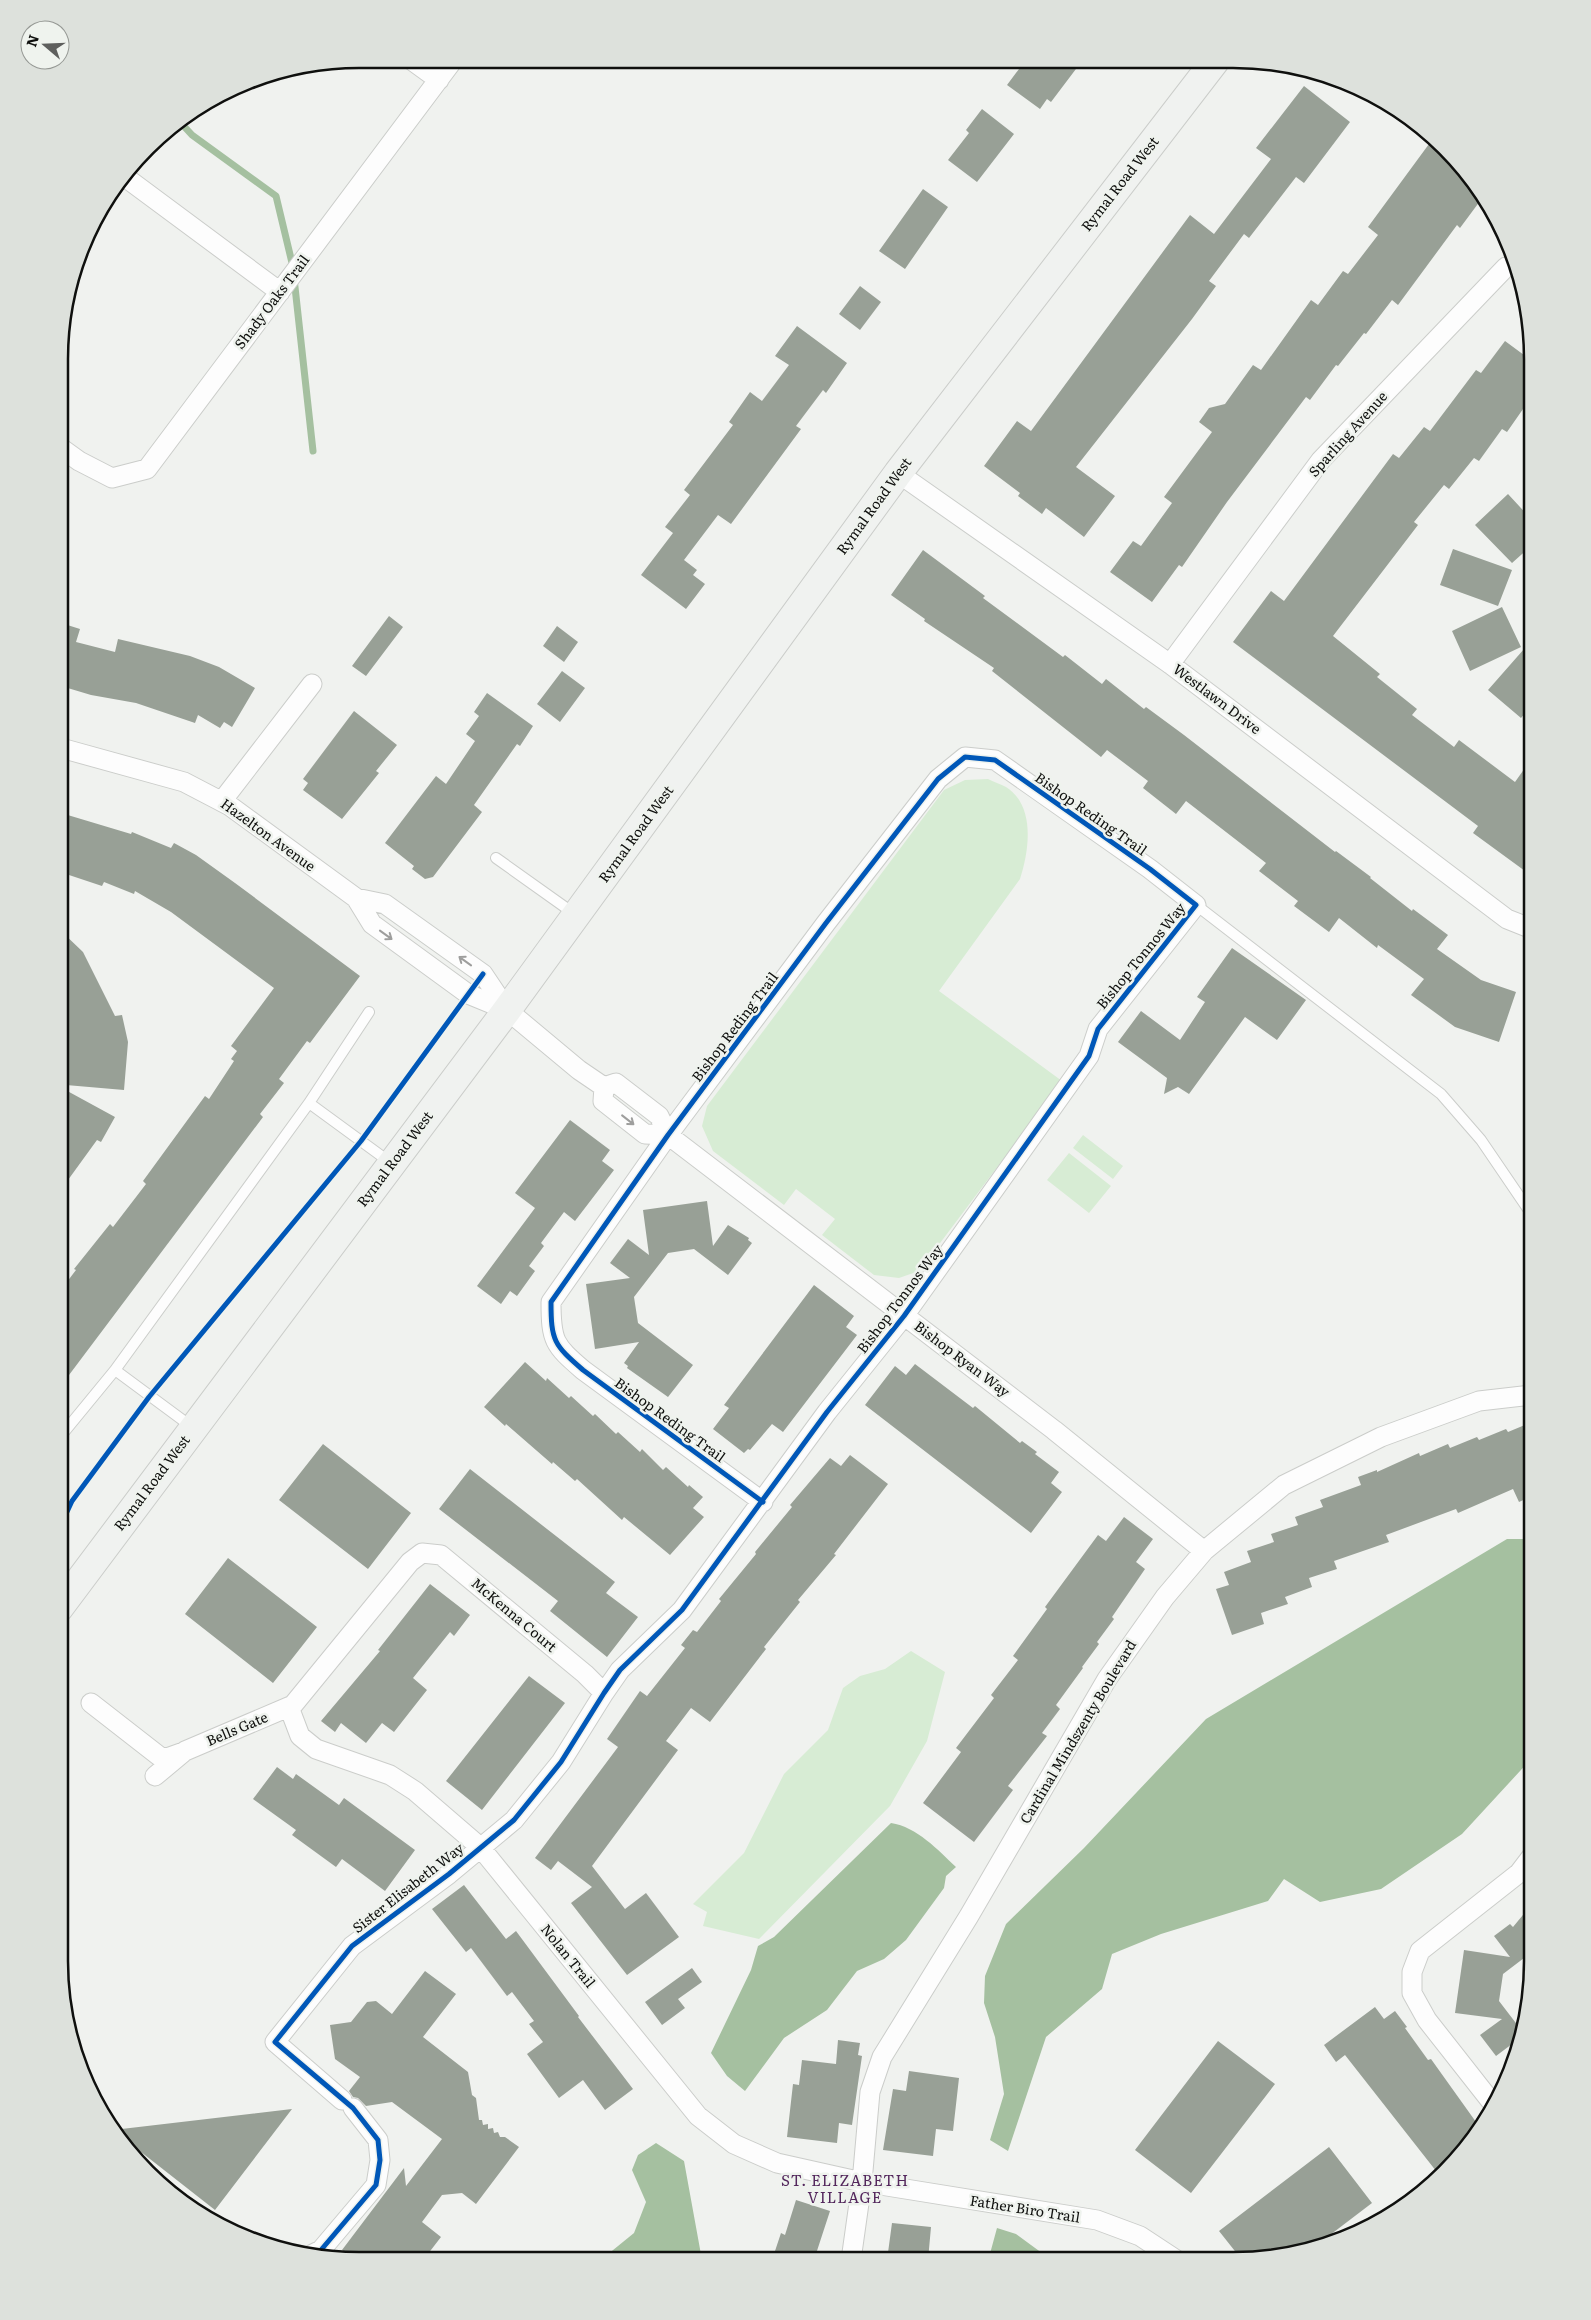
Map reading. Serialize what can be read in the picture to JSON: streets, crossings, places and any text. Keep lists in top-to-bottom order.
{
  "streets": {
    "main road": ["Rymal Road West"],
    "street": [
      "Shady Oaks Trail",
      "Sparling Avenue",
      "Westlawn Drive",
      "Bishop Reding Trail",
      "Hazelton Avenue",
      "Bishop Tonnos Way",
      "Bishop Ryan Way",
      "McKenna Court",
      "Bells Gate",
      "Cardinal Mindszenty Boulevard",
      "Sister Elisabeth Way",
      "Nolan Trail",
      "Father Biro Trail"
    ]
  },
  "crossings": [
    ["Rymal Road West", "Westlawn Drive"],
    ["Rymal Road West", "Hazelton Avenue"],
    ["Rymal Road West", "Bishop Ryan Way"],
    ["Sparling Avenue", "Westlawn Drive"],
    ["Bishop Reding Trail", "Bishop Tonnos Way"],
    ["Bishop Reding Trail", "Bishop Ryan Way"],
    ["Hazelton Avenue", "Bishop Ryan Way"],
    ["Bishop Tonnos Way", "Bishop Ryan Way"],
    ["Bishop Tonnos Way", "McKenna Court"],
    ["Bishop Ryan Way", "Cardinal Mindszenty Boulevard"],
    ["McKenna Court", "Bells Gate"],
    ["McKenna Court", "Nolan Trail"],
    ["Bells Gate", "Nolan Trail"],
    ["Cardinal Mindszenty Boulevard", "Nolan Trail"],
    ["Cardinal Mindszenty Boulevard", "Father Biro Trail"],
    ["Sister Elisabeth Way", "Nolan Trail"],
    ["Nolan Trail", "Father Biro Trail"]
  ],
  "districts": ["ST. ELIZABETH VILLAGE"],
  "north": "left"
}
